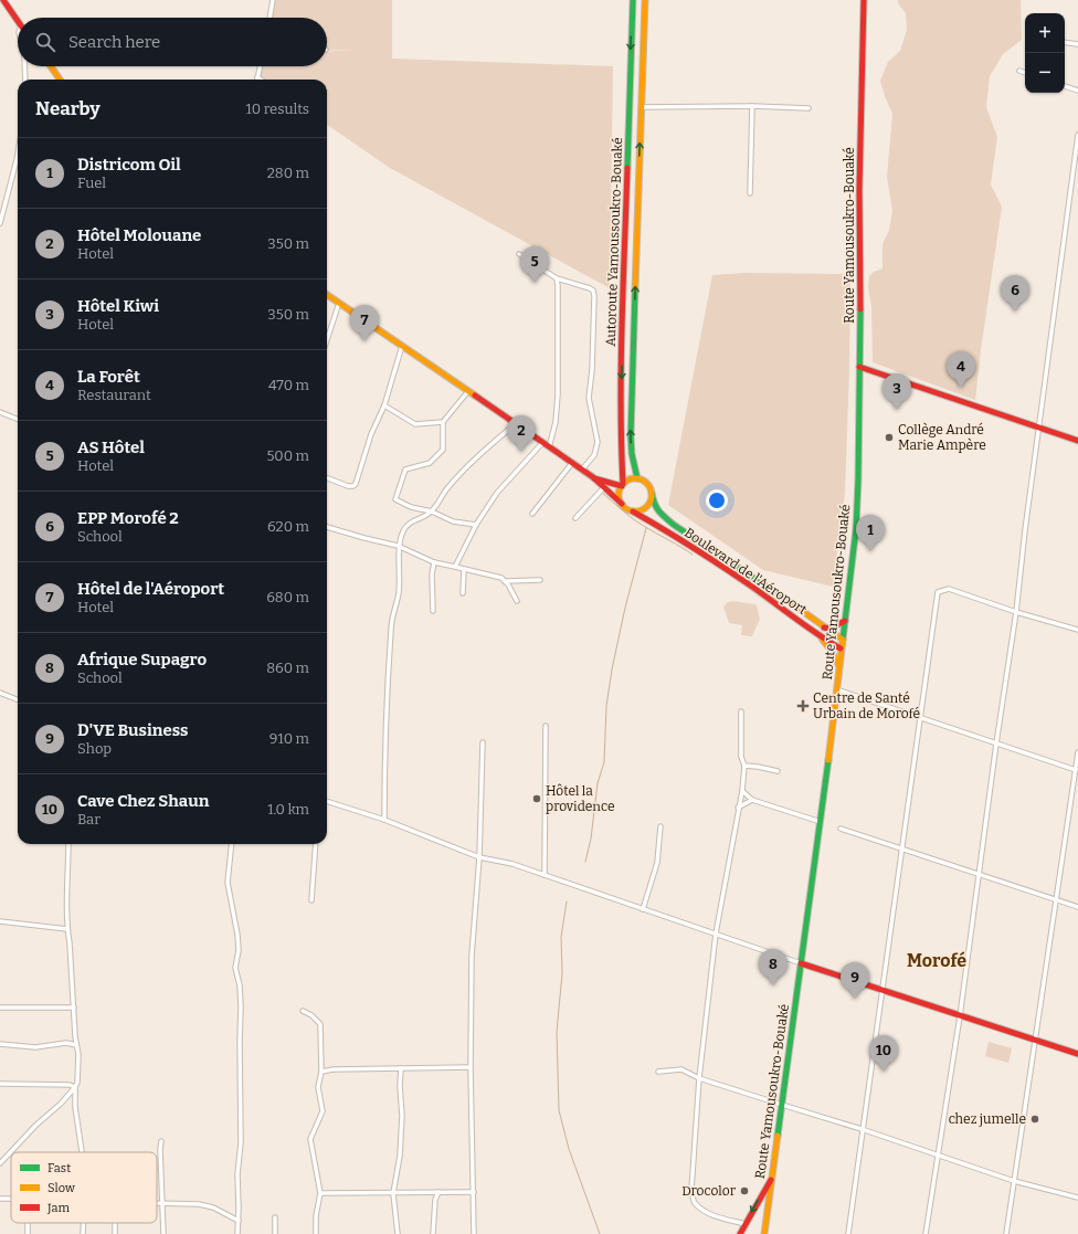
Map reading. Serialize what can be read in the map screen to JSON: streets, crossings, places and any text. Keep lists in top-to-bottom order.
{
  "streets": {
    "main road": ["Route Yamousoukro-Bouaké", "Autoroute Yamoussoukro-Bouaké", "Boulevard de l'Aéroport"]
  },
  "crossings": [
    ["Route Yamousoukro-Bouaké", "Boulevard de l'Aéroport"],
    ["Autoroute Yamoussoukro-Bouaké", "Boulevard de l'Aéroport"]
  ],
  "districts": ["Morofé"],
  "places": {
    "other": [
      "Collège André Marie Ampère",
      "Hôtel la providence",
      "chez jumelle",
      "Drocolor"
    ],
    "health": ["Centre de Santé Urbain de Morofé"]
  },
  "legend": ["Fast", "Slow", "Jam"],
  "page": {
    "map_buttons": ["+", "−"],
    "search": "Search here",
    "heading": ["Nearby", "10 results"],
    "list": [
      {
        "mark": "1",
        "name": "Districom Oil",
        "note": "Fuel",
        "value": "280 m"
      },
      {
        "mark": "2",
        "name": "Hôtel Molouane",
        "note": "Hotel",
        "value": "350 m"
      },
      {
        "mark": "3",
        "name": "Hôtel Kiwi",
        "note": "Hotel",
        "value": "350 m"
      },
      {
        "mark": "4",
        "name": "La Forêt",
        "note": "Restaurant",
        "value": "470 m"
      },
      {
        "mark": "5",
        "name": "AS Hôtel",
        "note": "Hotel",
        "value": "500 m"
      },
      {
        "mark": "6",
        "name": "EPP Morofé 2",
        "note": "School",
        "value": "620 m"
      },
      {
        "mark": "7",
        "name": "Hôtel de l'Aéroport",
        "note": "Hotel",
        "value": "680 m"
      },
      {
        "mark": "8",
        "name": "Afrique Supagro",
        "note": "School",
        "value": "860 m"
      },
      {
        "mark": "9",
        "name": "D'VE Business",
        "note": "Shop",
        "value": "910 m"
      },
      {
        "mark": "10",
        "name": "Cave Chez Shaun",
        "note": "Bar",
        "value": "1.0 km"
      }
    ],
    "pins": [
      "5",
      "6",
      "7",
      "4",
      "3",
      "2",
      "1",
      "8",
      "9",
      "10"
    ]
  }
}
